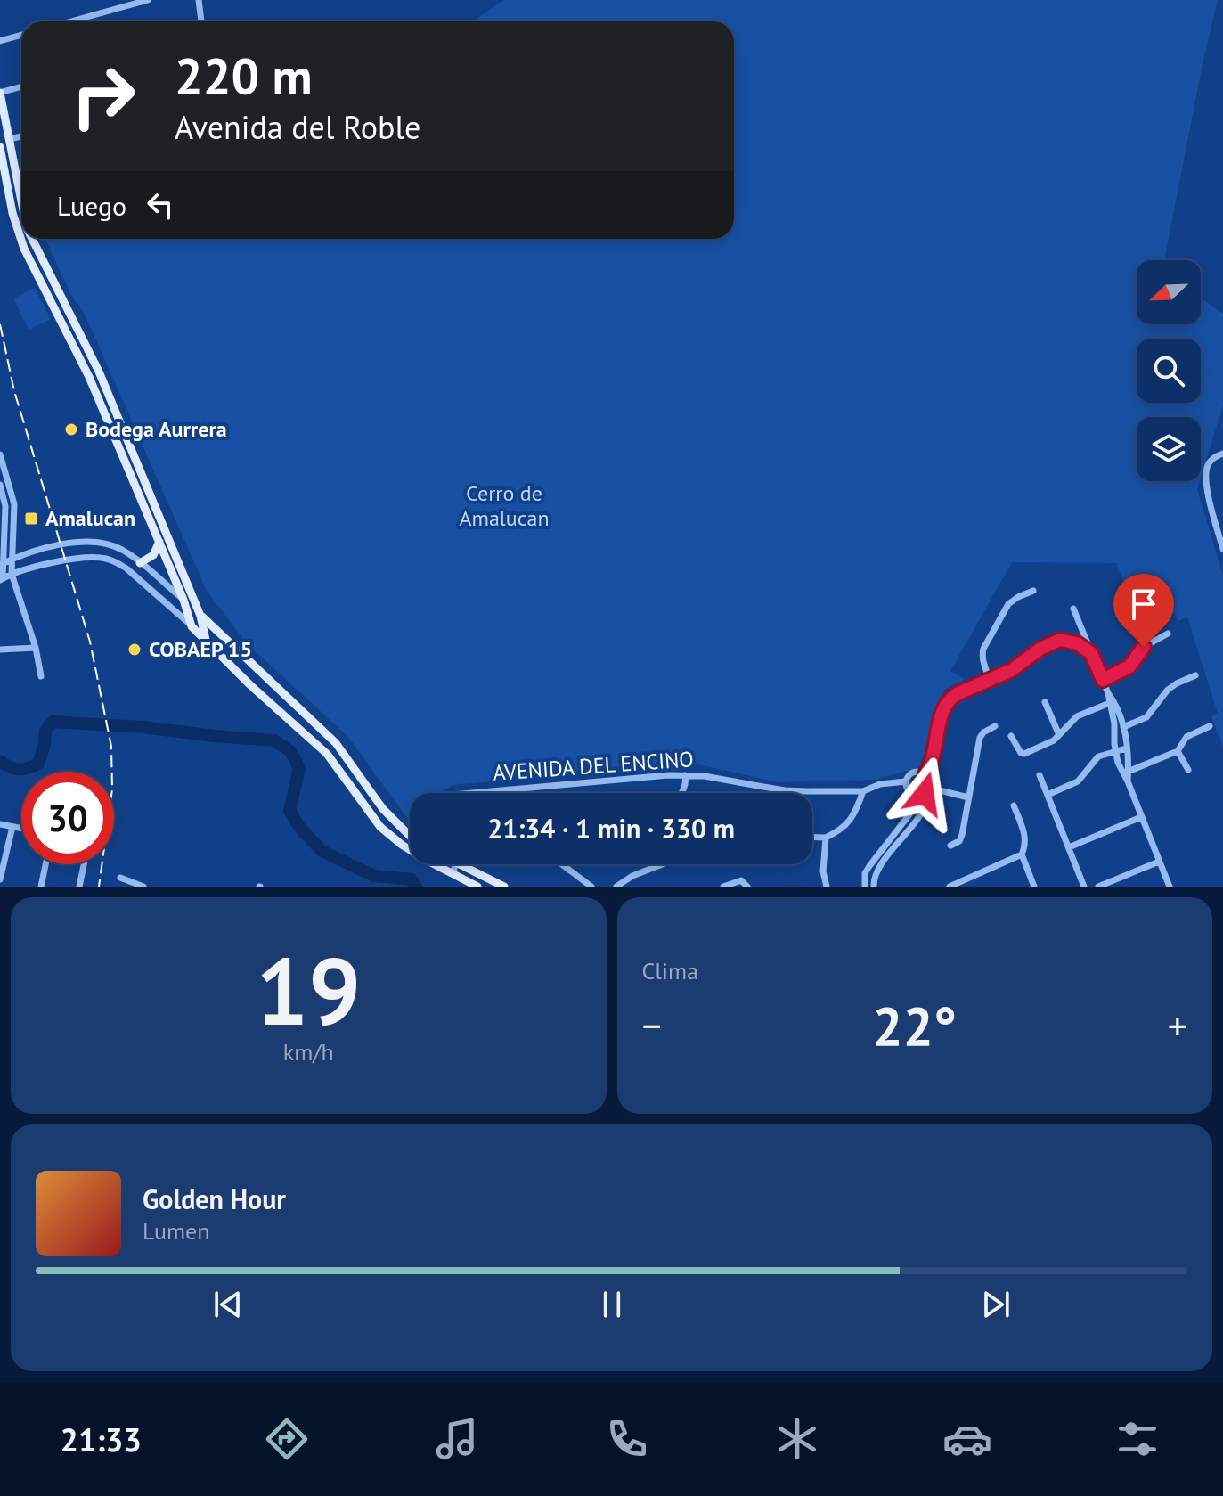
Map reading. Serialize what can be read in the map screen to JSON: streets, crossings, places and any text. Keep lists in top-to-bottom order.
{
  "streets": {
    "street": ["AVENIDA DEL ENCINO"]
  },
  "parks": ["Cerro de Amalucan"],
  "places": {
    "other": ["Bodega Aurrera", "COBAEP 15"],
    "transit": ["Amalucan"]
  },
  "north": "bottom left",
  "page": {
    "turn": ["220 m", "Avenida del Roble"],
    "then": "Luego",
    "limit": "30",
    "trip": "21:34 · 1 min · 330 m",
    "tile": [
      ["19", "km/h"],
      "Clima"
    ],
    "heat": ["−", "22°", "+"],
    "song": ["Golden Hour", "Lumen"],
    "tabs": "21:33"
  }
}
